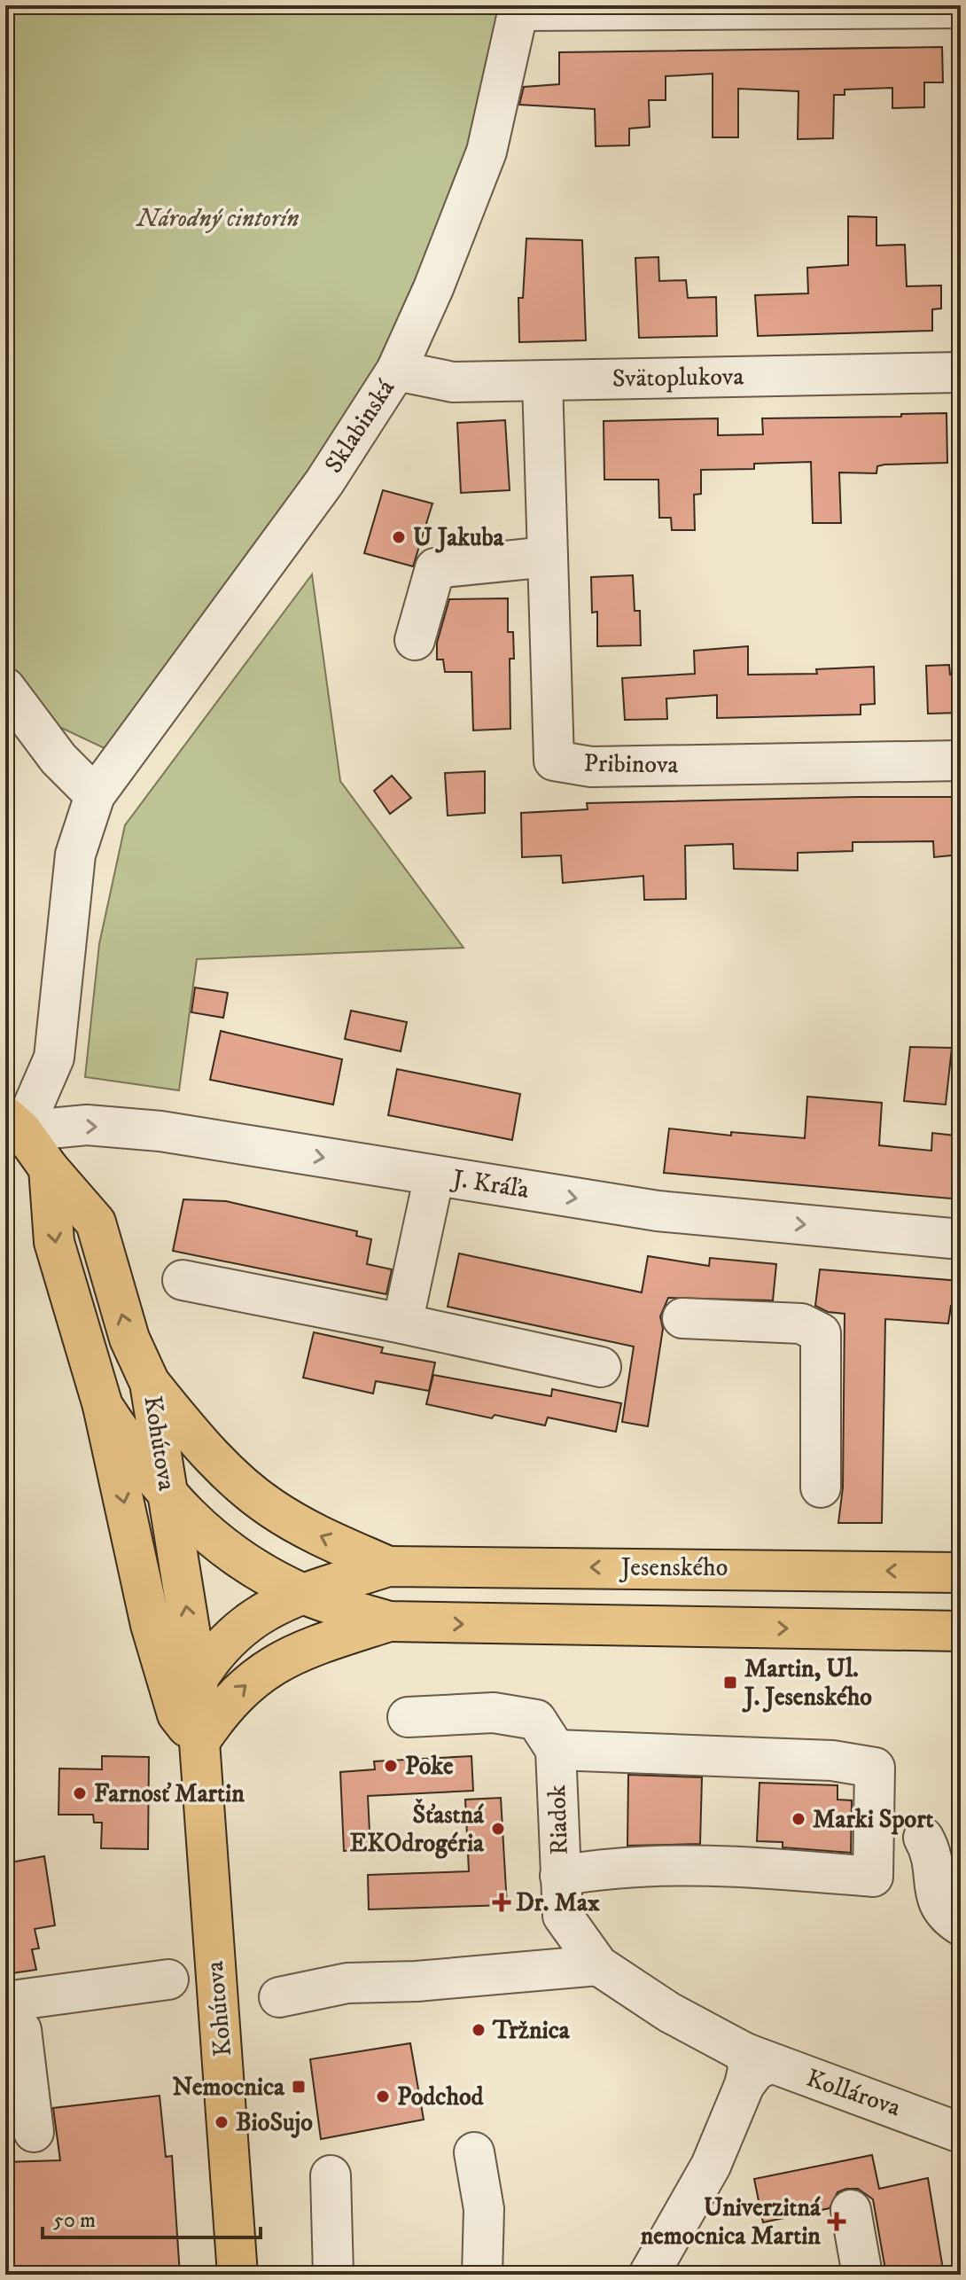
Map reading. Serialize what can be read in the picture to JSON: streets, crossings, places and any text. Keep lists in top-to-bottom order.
{
  "streets": {
    "main road": ["Kohútova", "Jesenského"],
    "street": [
      "Svätoplukova",
      "Sklabinská",
      "Pribinova",
      "J. Kráľa",
      "Riadok",
      "Kollárova"
    ]
  },
  "crossings": [
    ["Svätoplukova", "Sklabinská"],
    ["Svätoplukova", "Pribinova"],
    ["Sklabinská", "J. Kráľa"],
    ["Sklabinská", "Kohútova"],
    ["J. Kráľa", "Kohútova"],
    ["Kohútova", "Jesenského"],
    ["Riadok", "Kollárova"]
  ],
  "parks": ["Národný cintorín"],
  "places": {
    "other": [
      "U Jakuba",
      "Poke",
      "Farnosť Martin",
      "Marki Sport",
      "Šťastná EKOdrogéria",
      "Tržnica",
      "Podchod",
      "BioSujo"
    ],
    "transit": ["Martin, Ul. J. Jesenského", "Nemocnica"],
    "health": ["Dr. Max", "Univerzitná nemocnica Martin"]
  },
  "scale_bar": "50 m"
}
